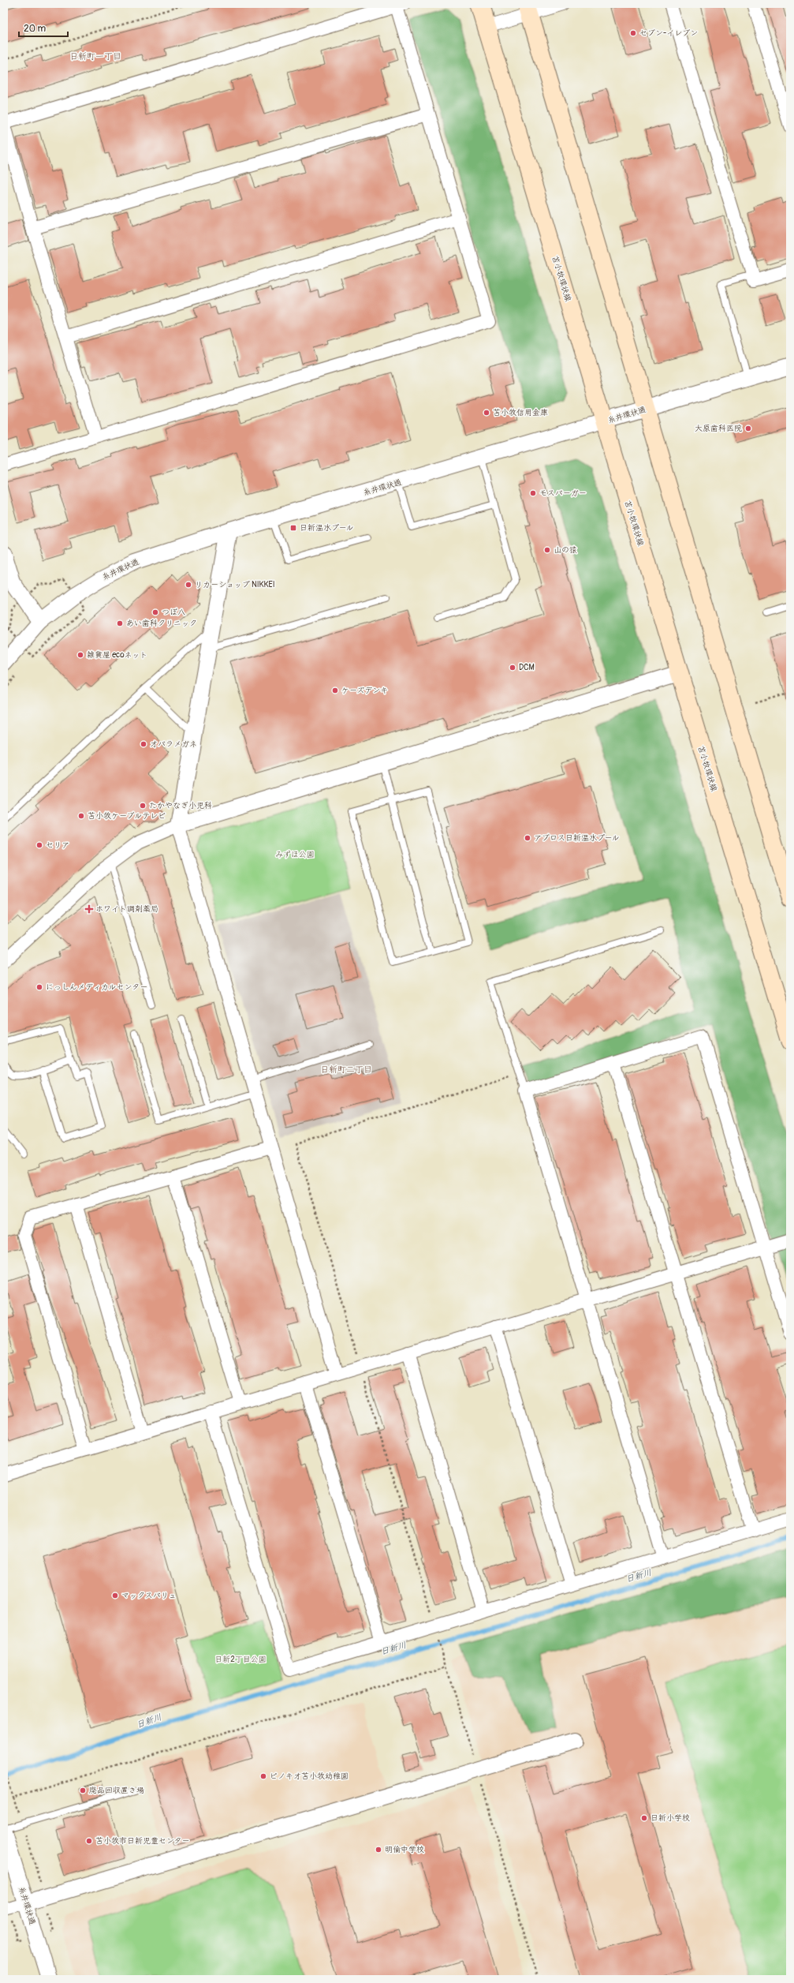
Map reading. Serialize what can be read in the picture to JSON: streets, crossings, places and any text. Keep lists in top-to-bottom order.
{
  "streets": {
    "main road": ["苫小牧環状線"],
    "street": ["糸井環状通"]
  },
  "crossings": [
    ["苫小牧環状線", "糸井環状通"]
  ],
  "districts": ["日新町一丁目", "日新町二丁目"],
  "water": ["日新川"],
  "parks": ["みずほ公園", "日新2丁目公園"],
  "places": {
    "other": [
      "セブン-イレブン",
      "苫小牧信用金庫",
      "大原歯科医院",
      "モスバーガー",
      "山の猿",
      "リカーショップ NIKKEI",
      "つぼ八",
      "あい歯科クリニック",
      "雑貨屋 ecoネット",
      "DCM",
      "ケーズデンキ",
      "オバラメガネ",
      "たかやなぎ小児科",
      "苫小牧ケーブルテレビ",
      "アブロス日新温水プール",
      "セリア",
      "にっしんメディカルセンター",
      "マックスバリュ",
      "ピノキオ苫小牧幼稚園",
      "廃品回収置き場",
      "日新小学校",
      "苫小牧市日新児童センター",
      "明倫中学校"
    ],
    "transit": ["日新温水プール"],
    "health": ["ホワイト調剤薬局"]
  },
  "scale_bar": "20 m"
}
